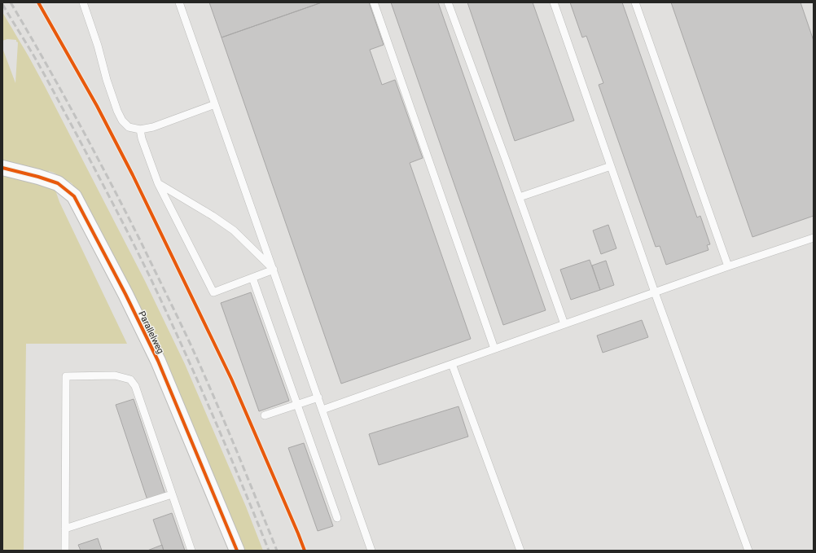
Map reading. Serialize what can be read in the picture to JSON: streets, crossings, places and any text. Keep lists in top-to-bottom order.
{
  "streets": {
    "street": ["Parallelweg"]
  }
}
